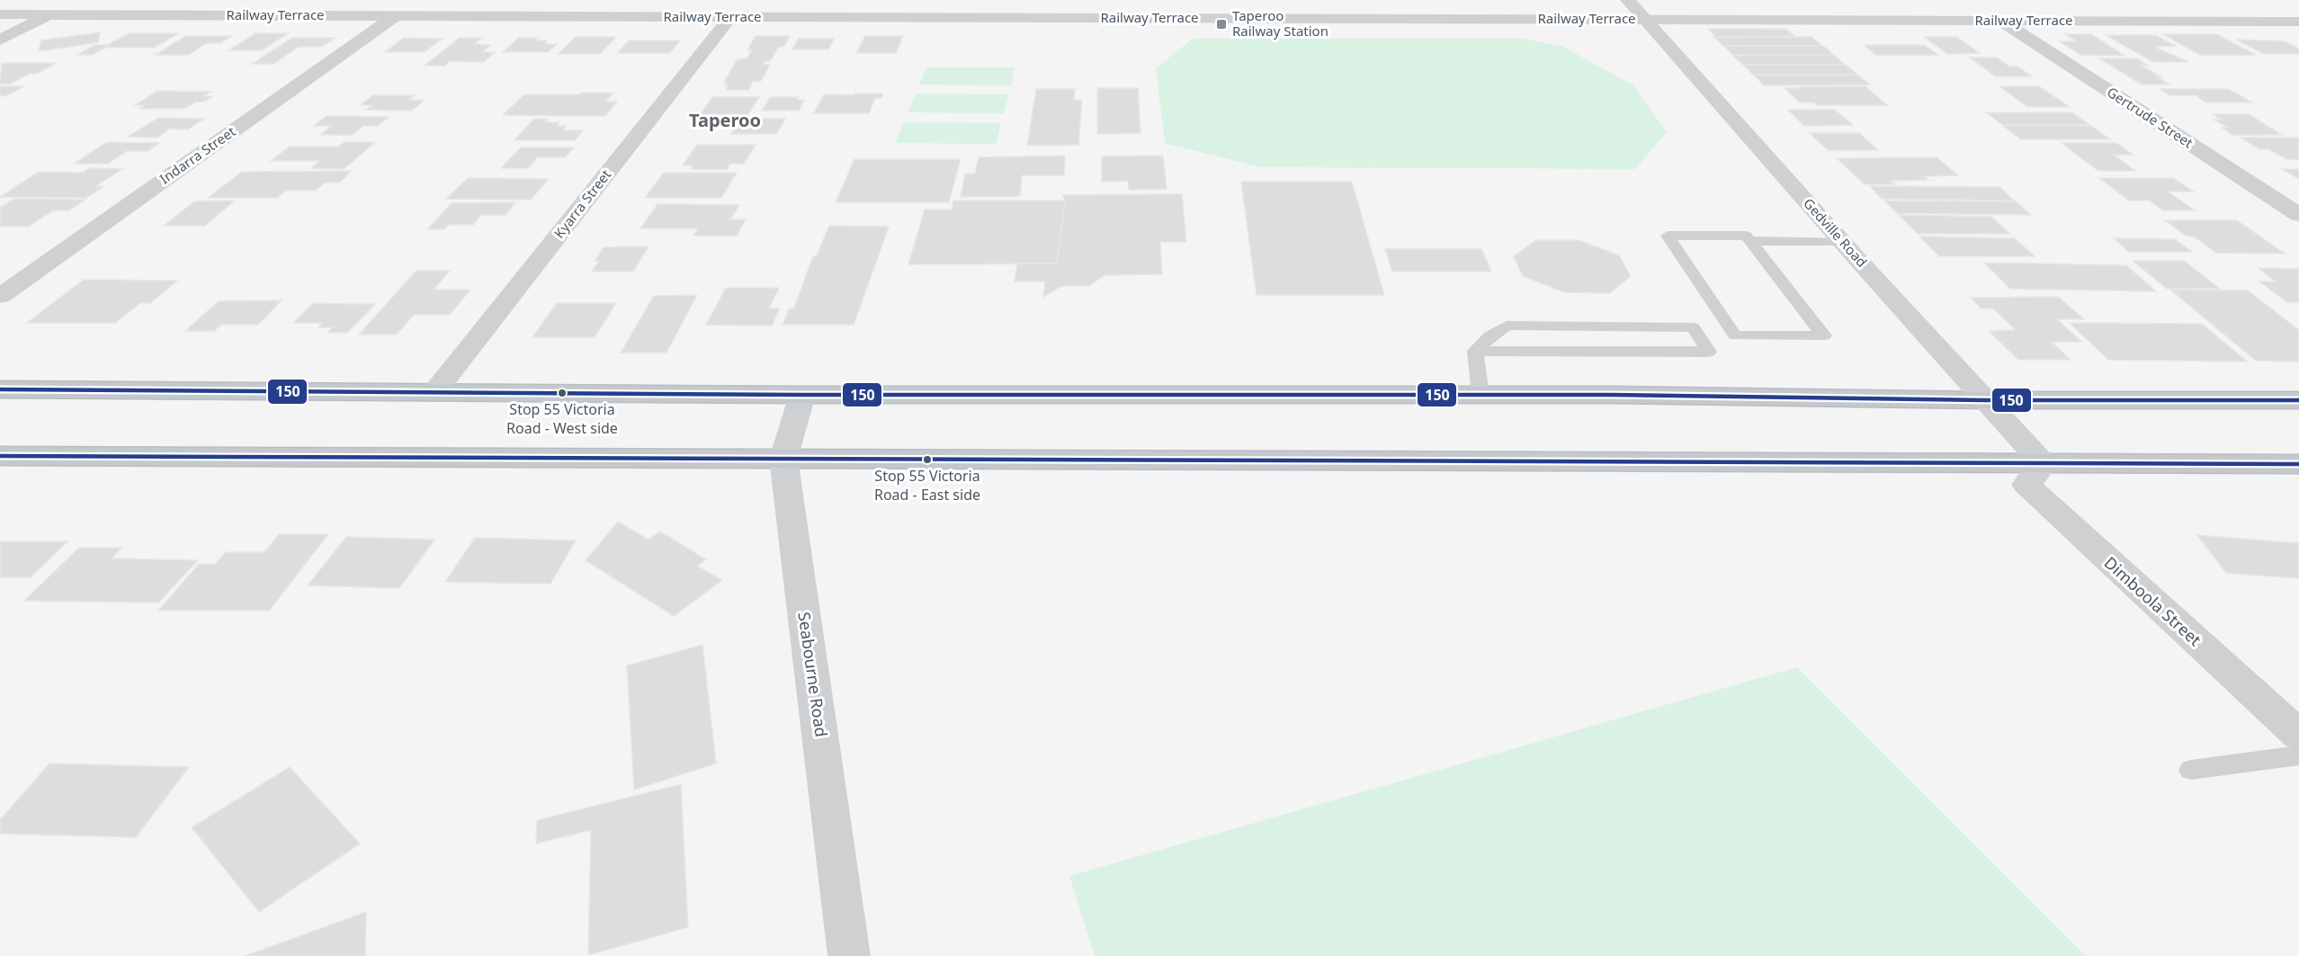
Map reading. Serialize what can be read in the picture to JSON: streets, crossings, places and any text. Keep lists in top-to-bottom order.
{
  "streets": {
    "street": [
      "Railway Terrace",
      "Gertrude Street",
      "Indarra Street",
      "Kyarra Street",
      "Gedville Road",
      "Dimboola Street",
      "Seabourne Road"
    ]
  },
  "crossings": [
    ["Railway Terrace", "Gertrude Street"],
    ["Railway Terrace", "Indarra Street"],
    ["Railway Terrace", "Kyarra Street"],
    ["Railway Terrace", "Gedville Road"],
    ["Gedville Road", "Dimboola Street"]
  ],
  "districts": ["Taperoo"],
  "places": {
    "transit": ["Taperoo Railway Station"],
    "other": ["Stop 55 Victoria Road - West side", "Stop 55 Victoria Road - East side"]
  },
  "lines": ["transit line 150"]
}
